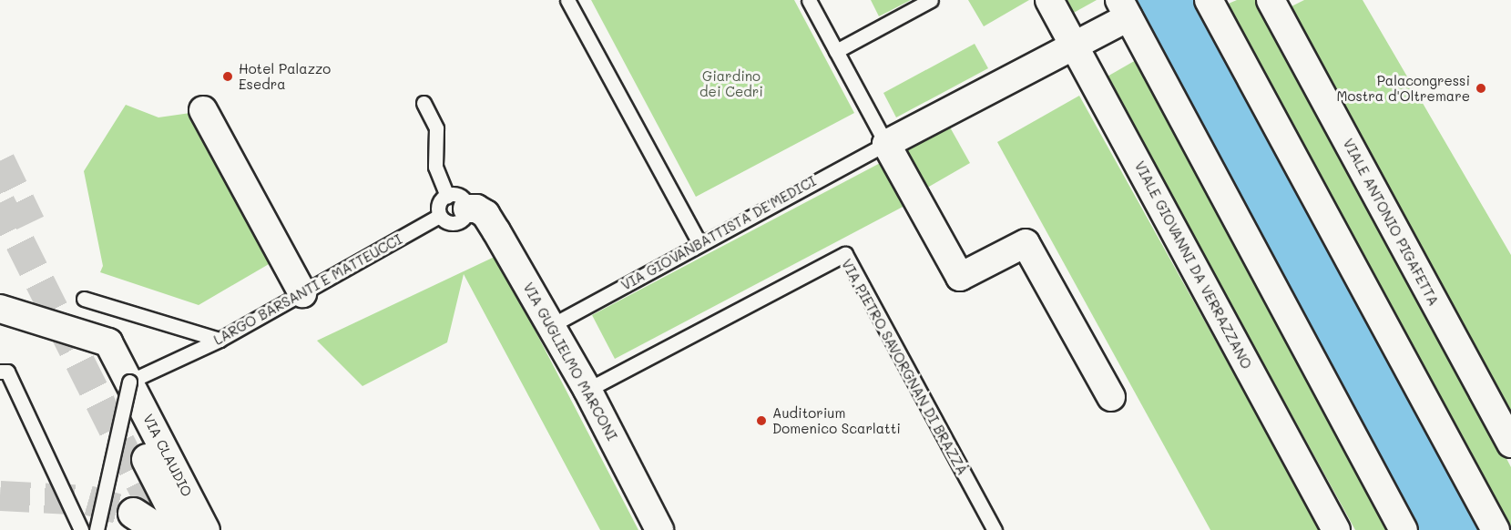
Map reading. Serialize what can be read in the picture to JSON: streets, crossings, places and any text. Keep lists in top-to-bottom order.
{
  "streets": {
    "main road": ["VIA CLAUDIO"],
    "street": ["VIALE ANTONIO PIGAFETTA", "VIALE GIOVANNI DA VERRAZZANO", "VIA GUGLIELMO MARCONI"],
    "lane": ["VIA GIOVANBATTISTA DE'MEDICI", "LARGO BARSANTI E MATTEUCCI", "VIA PIETRO SAVORGNAN DI BRAZZÀ"]
  },
  "crossings": [
    ["VIA GIOVANBATTISTA DE'MEDICI", "VIA GUGLIELMO MARCONI"],
    ["LARGO BARSANTI E MATTEUCCI", "VIA CLAUDIO"],
    ["VIA GUGLIELMO MARCONI", "VIA PIETRO SAVORGNAN DI BRAZZÀ"]
  ],
  "parks": ["Giardino dei Cedri"],
  "places": ["Hotel Palazzo Esedra", "Palacongressi Mostra d'Oltremare", "Auditorium Domenico Scarlatti"]
}
